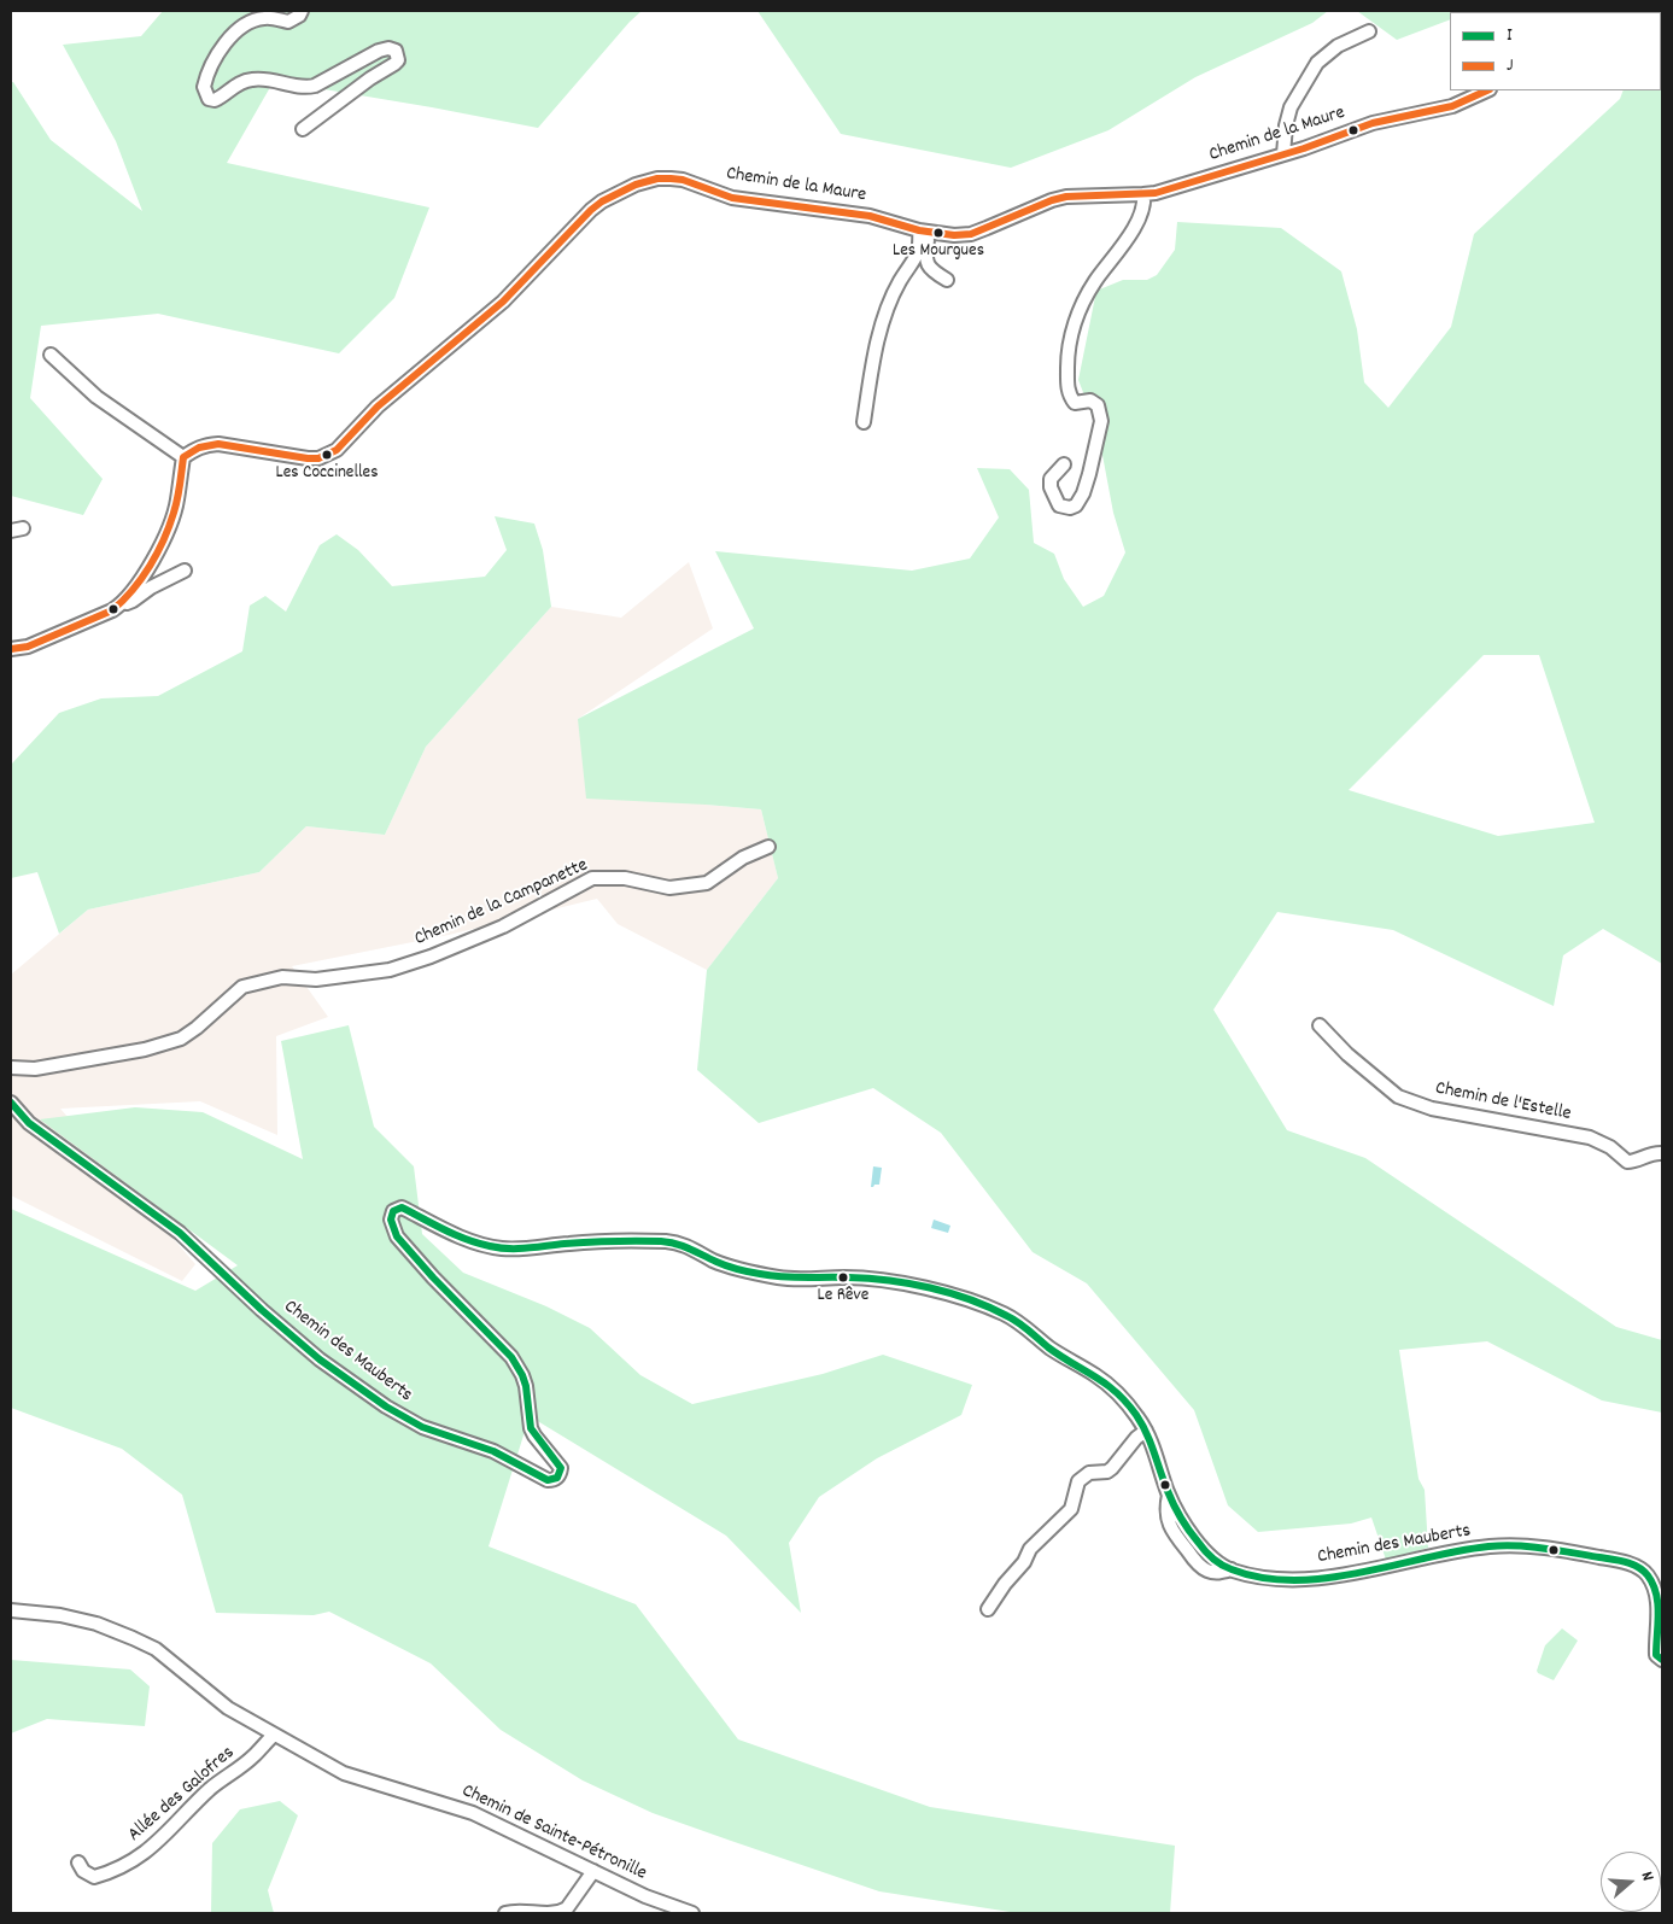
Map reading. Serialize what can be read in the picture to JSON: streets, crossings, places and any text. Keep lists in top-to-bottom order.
{
  "streets": {
    "street": [
      "Chemin de la Maure",
      "Chemin de la Campanette",
      "Chemin de l'Estelle",
      "Chemin des Mauberts",
      "Allée des Galofres",
      "Chemin de Sainte-Pétronille"
    ]
  },
  "crossings": [
    ["Allée des Galofres", "Chemin de Sainte-Pétronille"]
  ],
  "places": ["Les Mourgues", "Les Coccinelles", "Le Rêve"],
  "lines": ["transit line J", "transit line I"],
  "legend": ["I", "J"],
  "north": "right"
}
